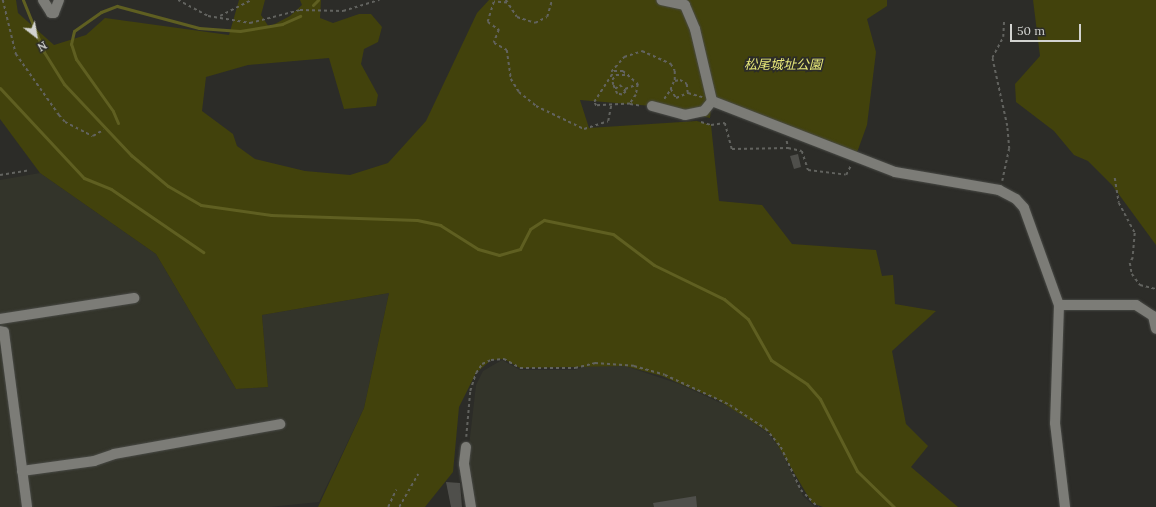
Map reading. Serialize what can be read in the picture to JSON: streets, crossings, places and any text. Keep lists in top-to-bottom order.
{
  "parks": ["松尾城址公園"],
  "scale_bar": "50 m",
  "north": "bottom right"
}
